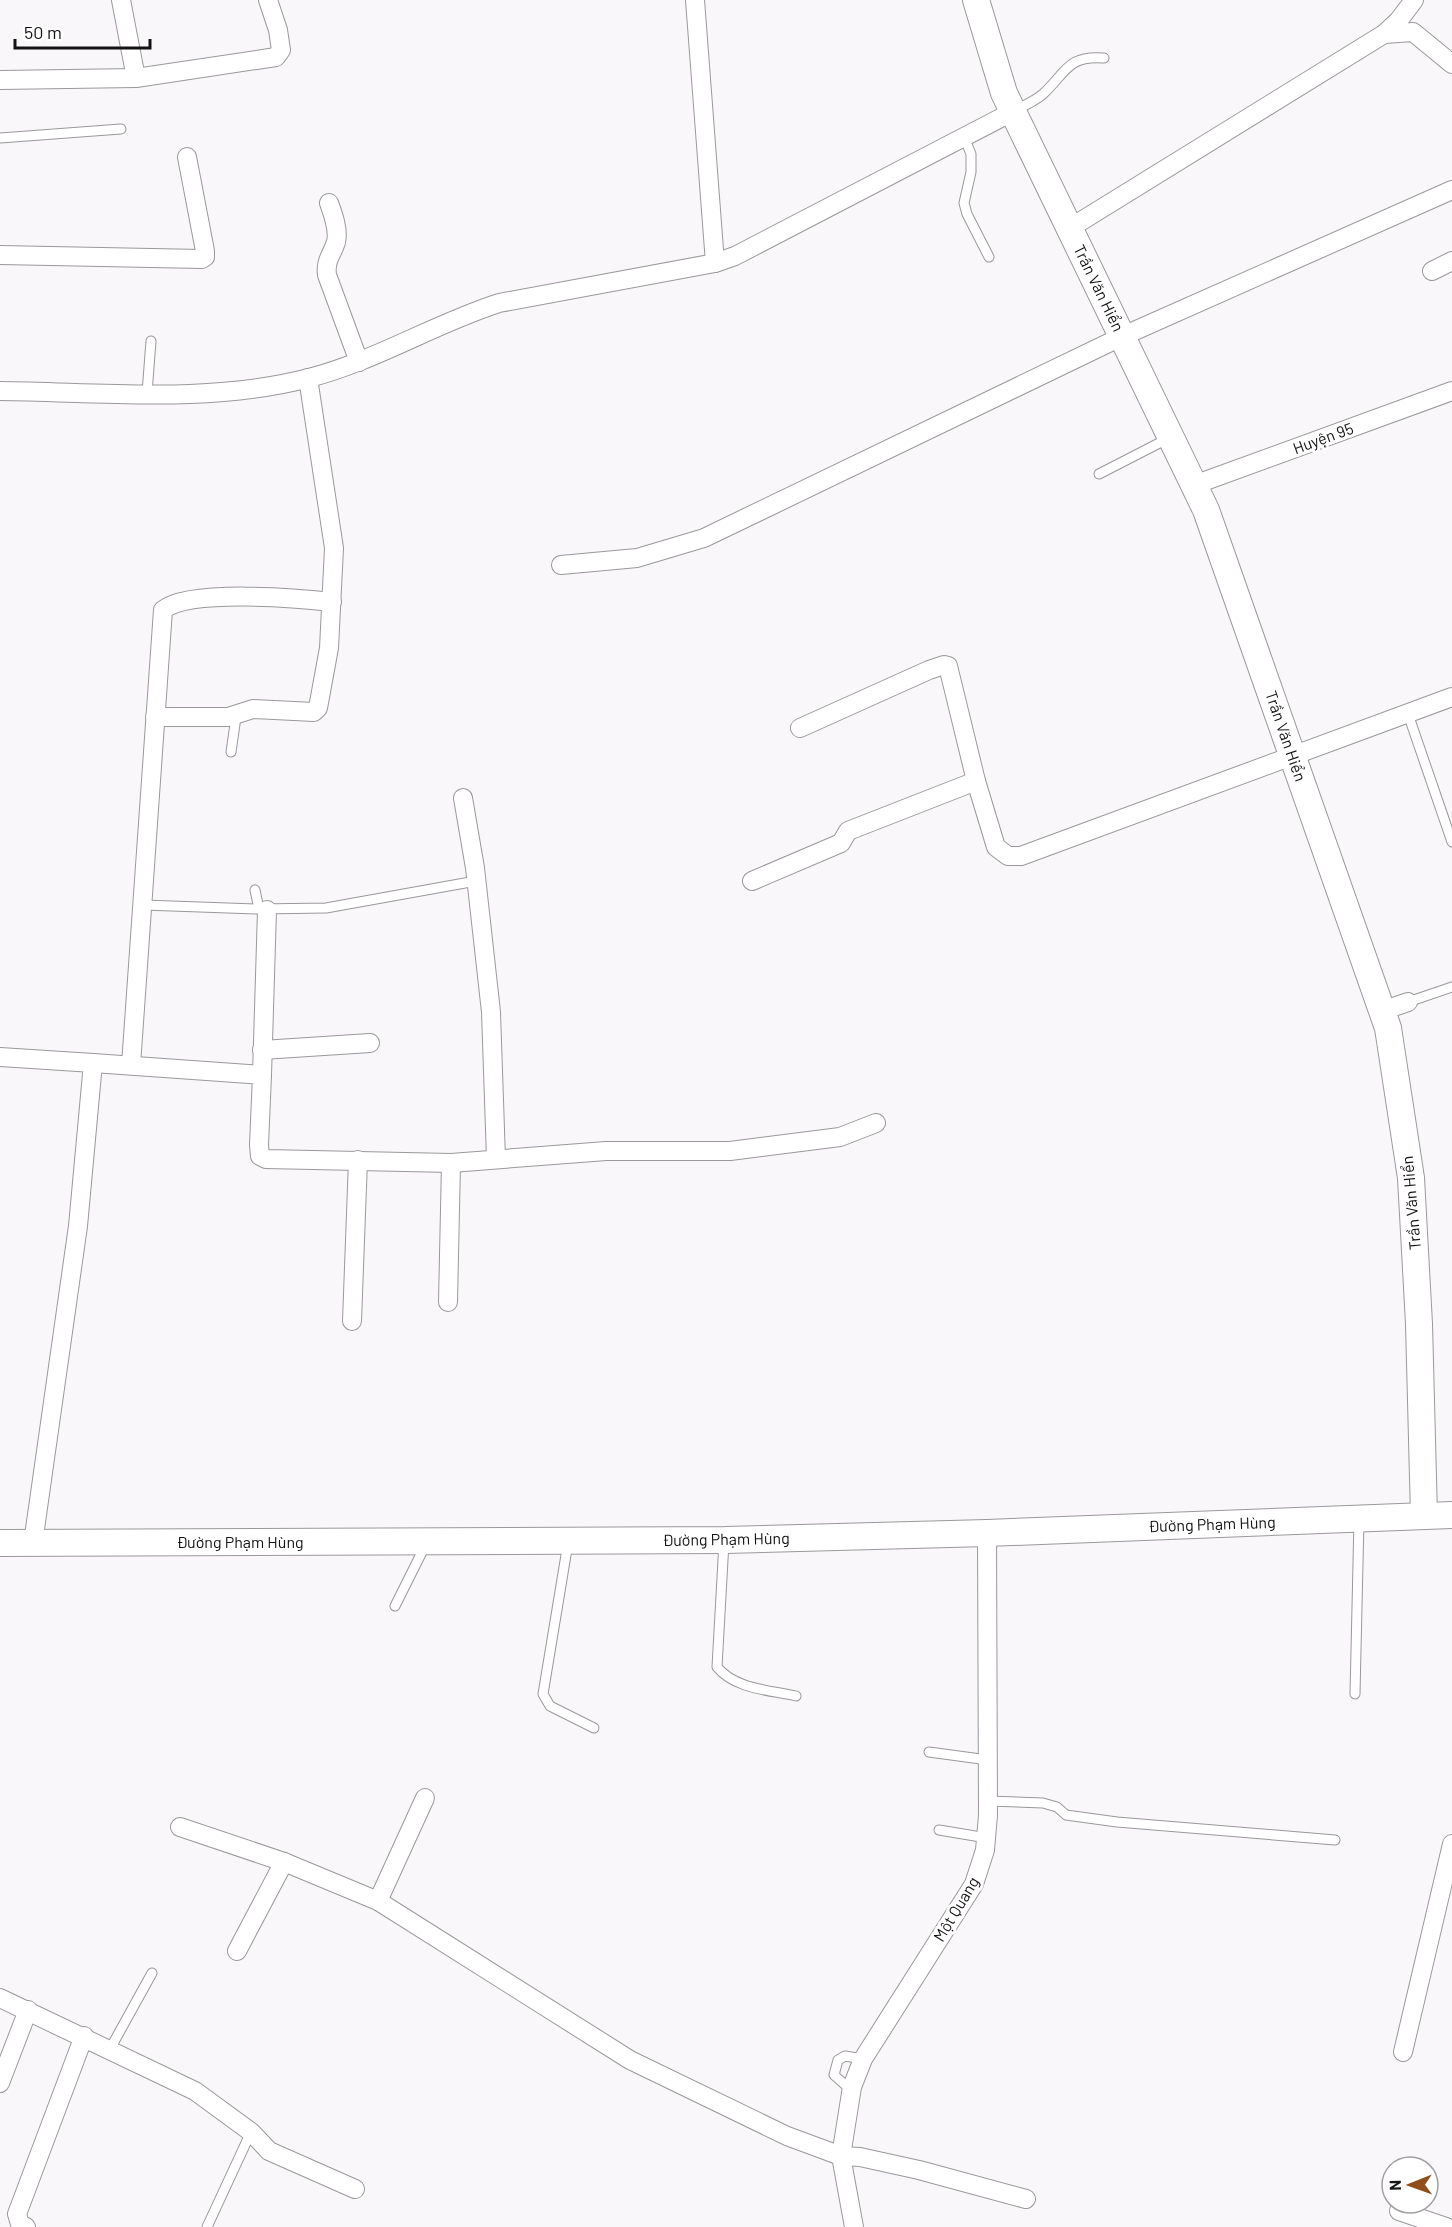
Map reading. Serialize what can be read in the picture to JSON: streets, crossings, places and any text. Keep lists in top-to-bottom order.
{
  "streets": {
    "street": [
      "Trần Văn Hiển",
      "Huyện 95",
      "Đường Phạm Hùng",
      "Một Quang"
    ]
  },
  "crossings": [
    ["Trần Văn Hiển", "Huyện 95"],
    ["Trần Văn Hiển", "Đường Phạm Hùng"],
    ["Đường Phạm Hùng", "Một Quang"]
  ],
  "scale_bar": "50 m",
  "north": "left"
}
